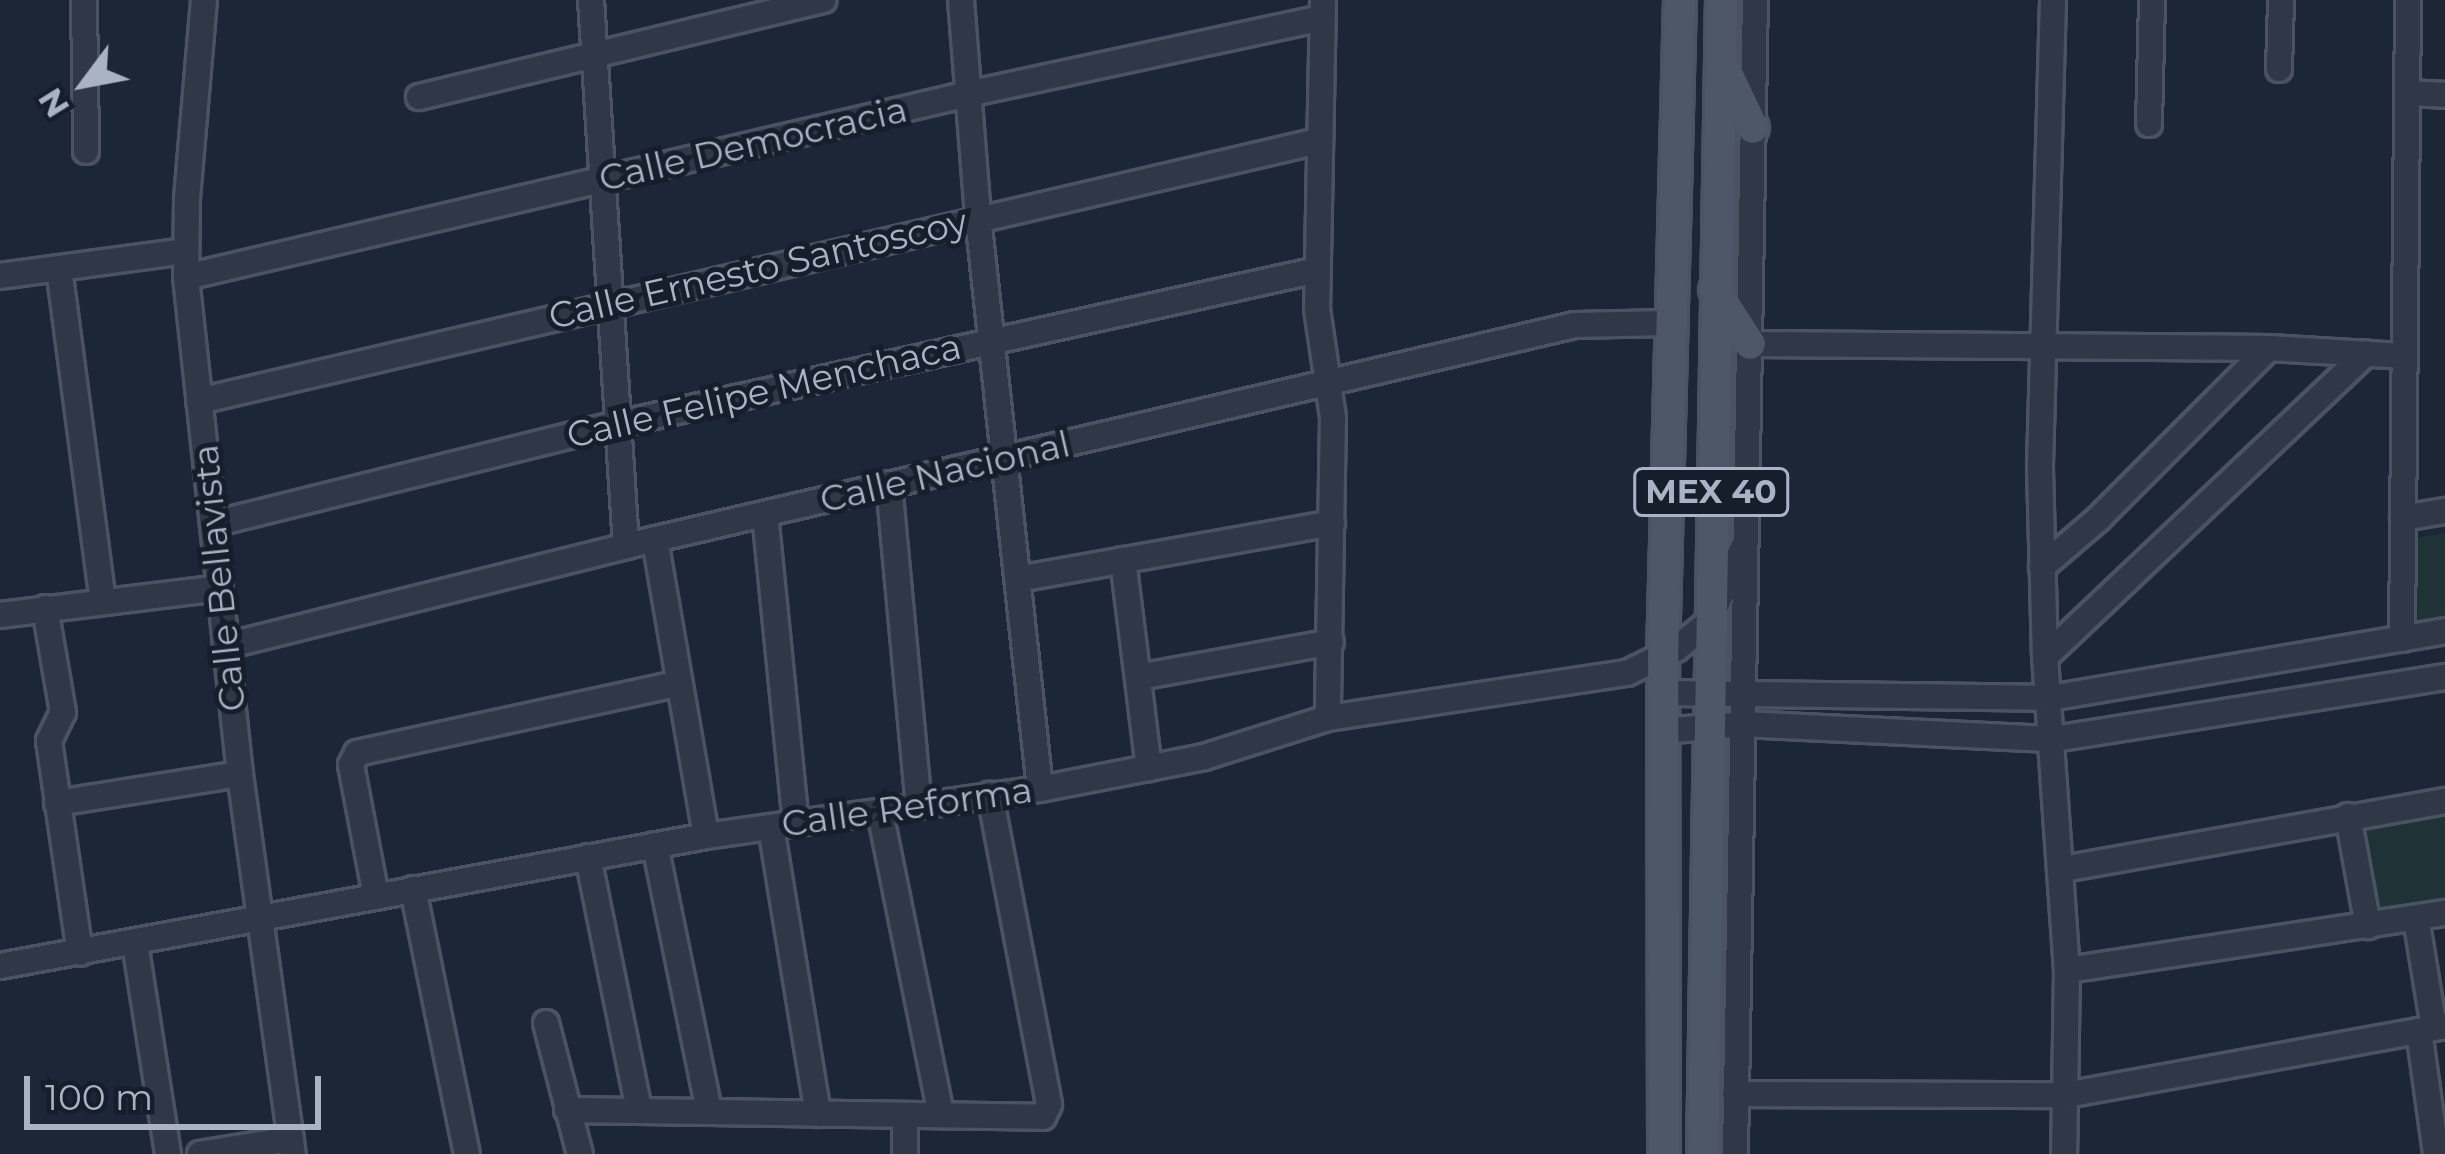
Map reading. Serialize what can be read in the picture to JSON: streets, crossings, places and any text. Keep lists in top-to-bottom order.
{
  "streets": {
    "main road": ["MEX 40"],
    "street": [
      "Calle Democracia",
      "Calle Ernesto Santoscoy",
      "Calle Felipe Menchaca",
      "Calle Nacional",
      "Calle Bellavista",
      "Calle Reforma"
    ]
  },
  "crossings": [
    ["Calle Democracia", "Calle Bellavista"],
    ["Calle Ernesto Santoscoy", "Calle Bellavista"],
    ["Calle Felipe Menchaca", "Calle Bellavista"],
    ["Calle Nacional", "MEX 40"],
    ["Calle Nacional", "Calle Bellavista"],
    ["MEX 40", "Calle Reforma"],
    ["Calle Bellavista", "Calle Reforma"]
  ],
  "scale_bar": "100 m",
  "north": "bottom left"
}
